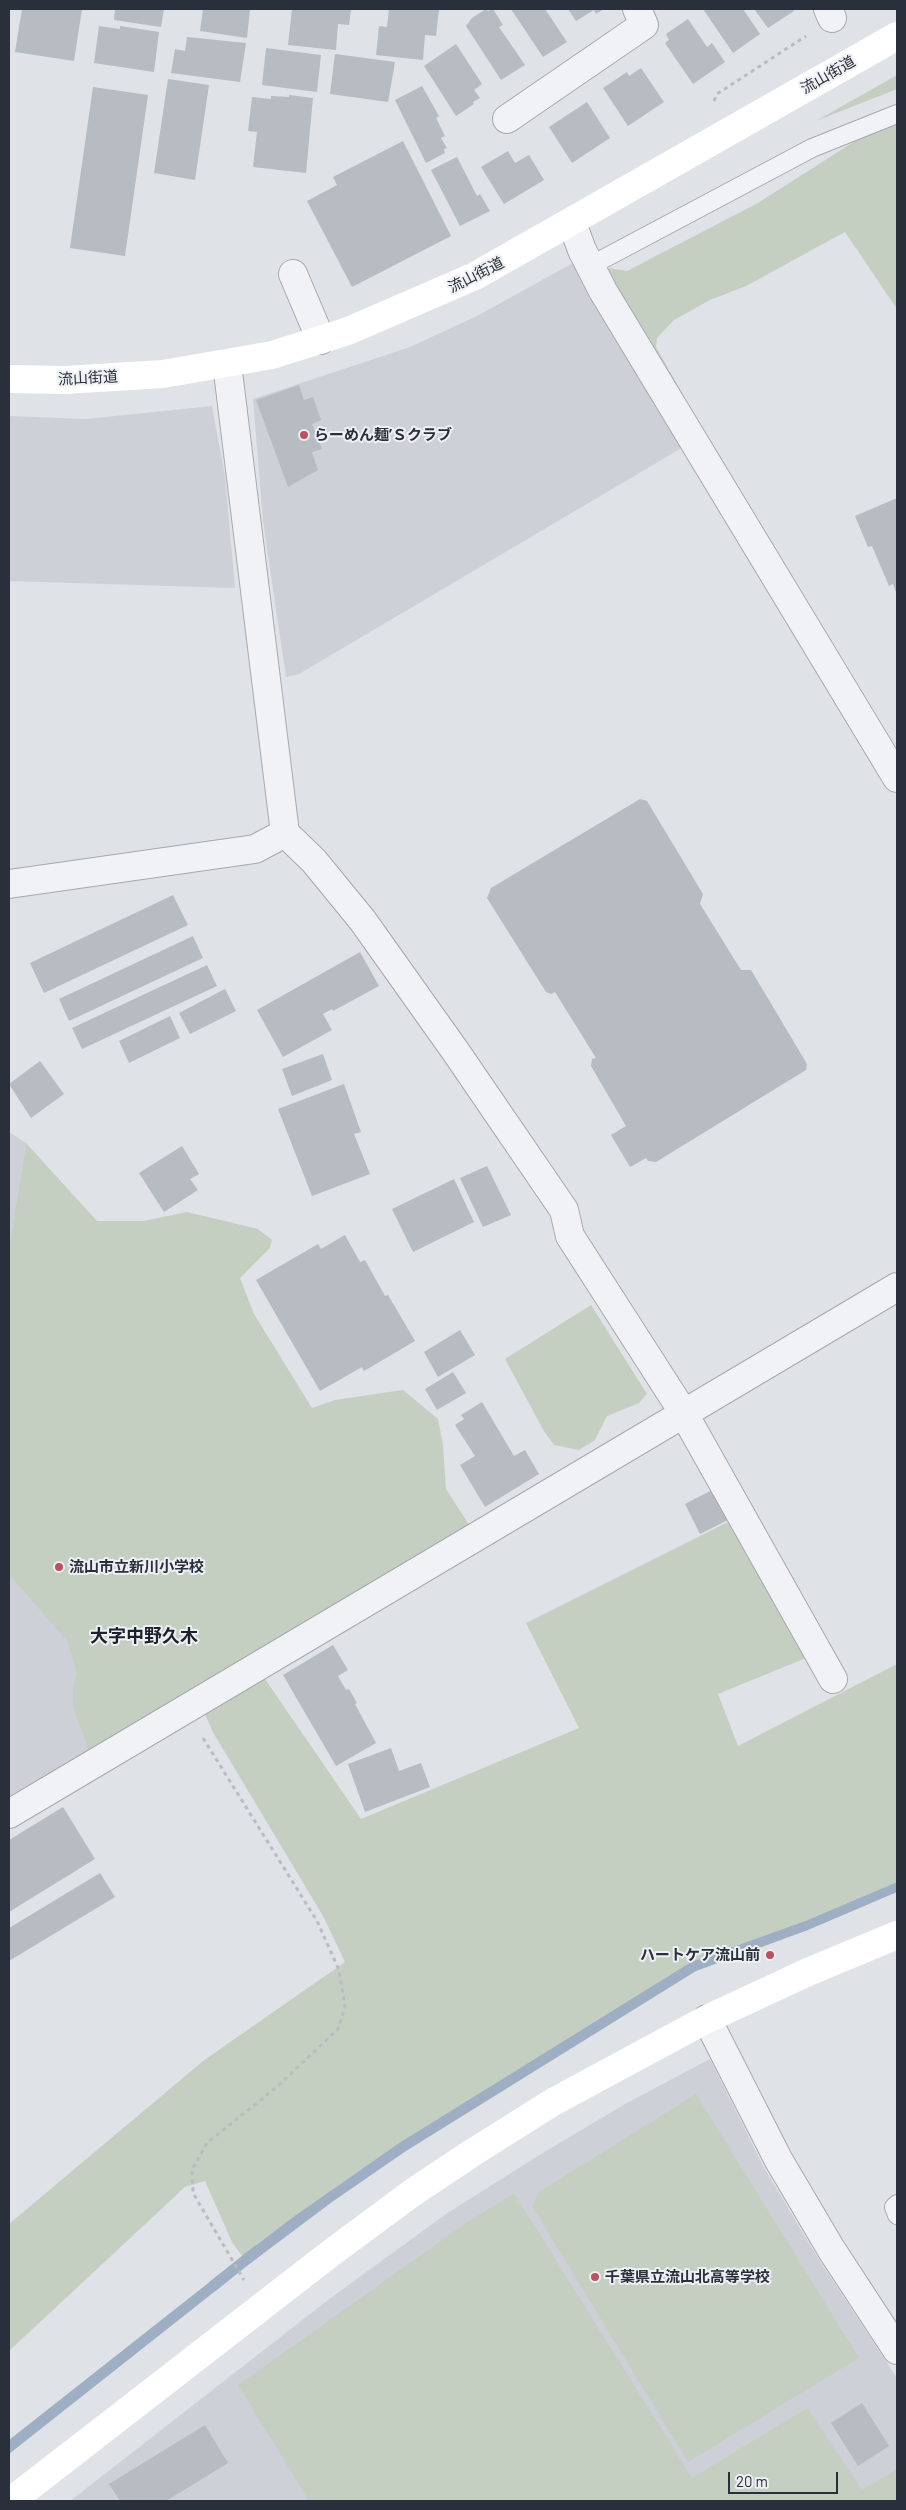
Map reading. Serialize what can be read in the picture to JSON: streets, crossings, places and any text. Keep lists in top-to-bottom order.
{
  "streets": {
    "street": ["流山街道"]
  },
  "districts": ["大字中野久木"],
  "places": [
    "らーめん麺’Ｓクラブ",
    "流山市立新川小学校",
    "ハートケア流山前",
    "千葉県立流山北高等学校"
  ],
  "scale_bar": "20 m"
}
